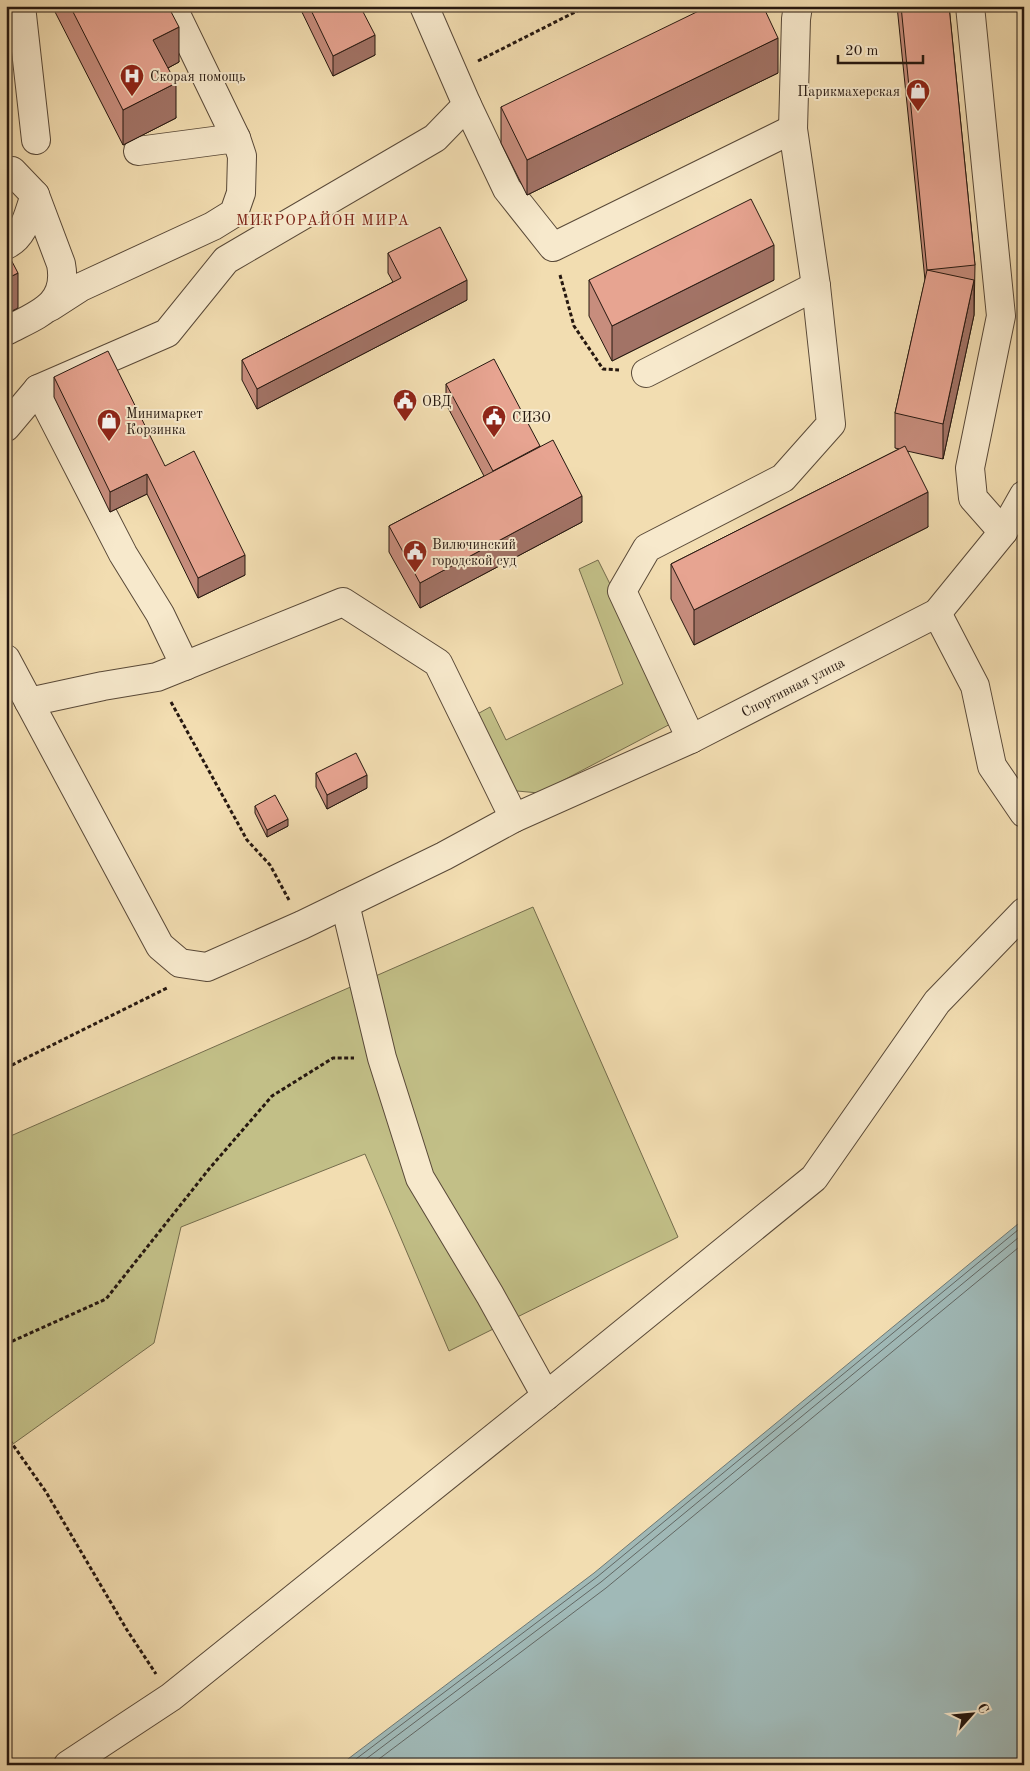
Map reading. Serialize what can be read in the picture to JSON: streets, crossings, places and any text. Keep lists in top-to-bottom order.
{
  "streets": {
    "street": ["Спортивная улица"]
  },
  "districts": ["МИКРОРАЙОН МИРА"],
  "places": {
    "hospital": ["Скорая помощь"],
    "shop": ["Парикмахерская", "Минимаркет Корзинка"],
    "public building": ["ОВД", "СИЗО", "Вилючинский городской суд"]
  },
  "scale_bar": "20 m",
  "north": "top right"
}
